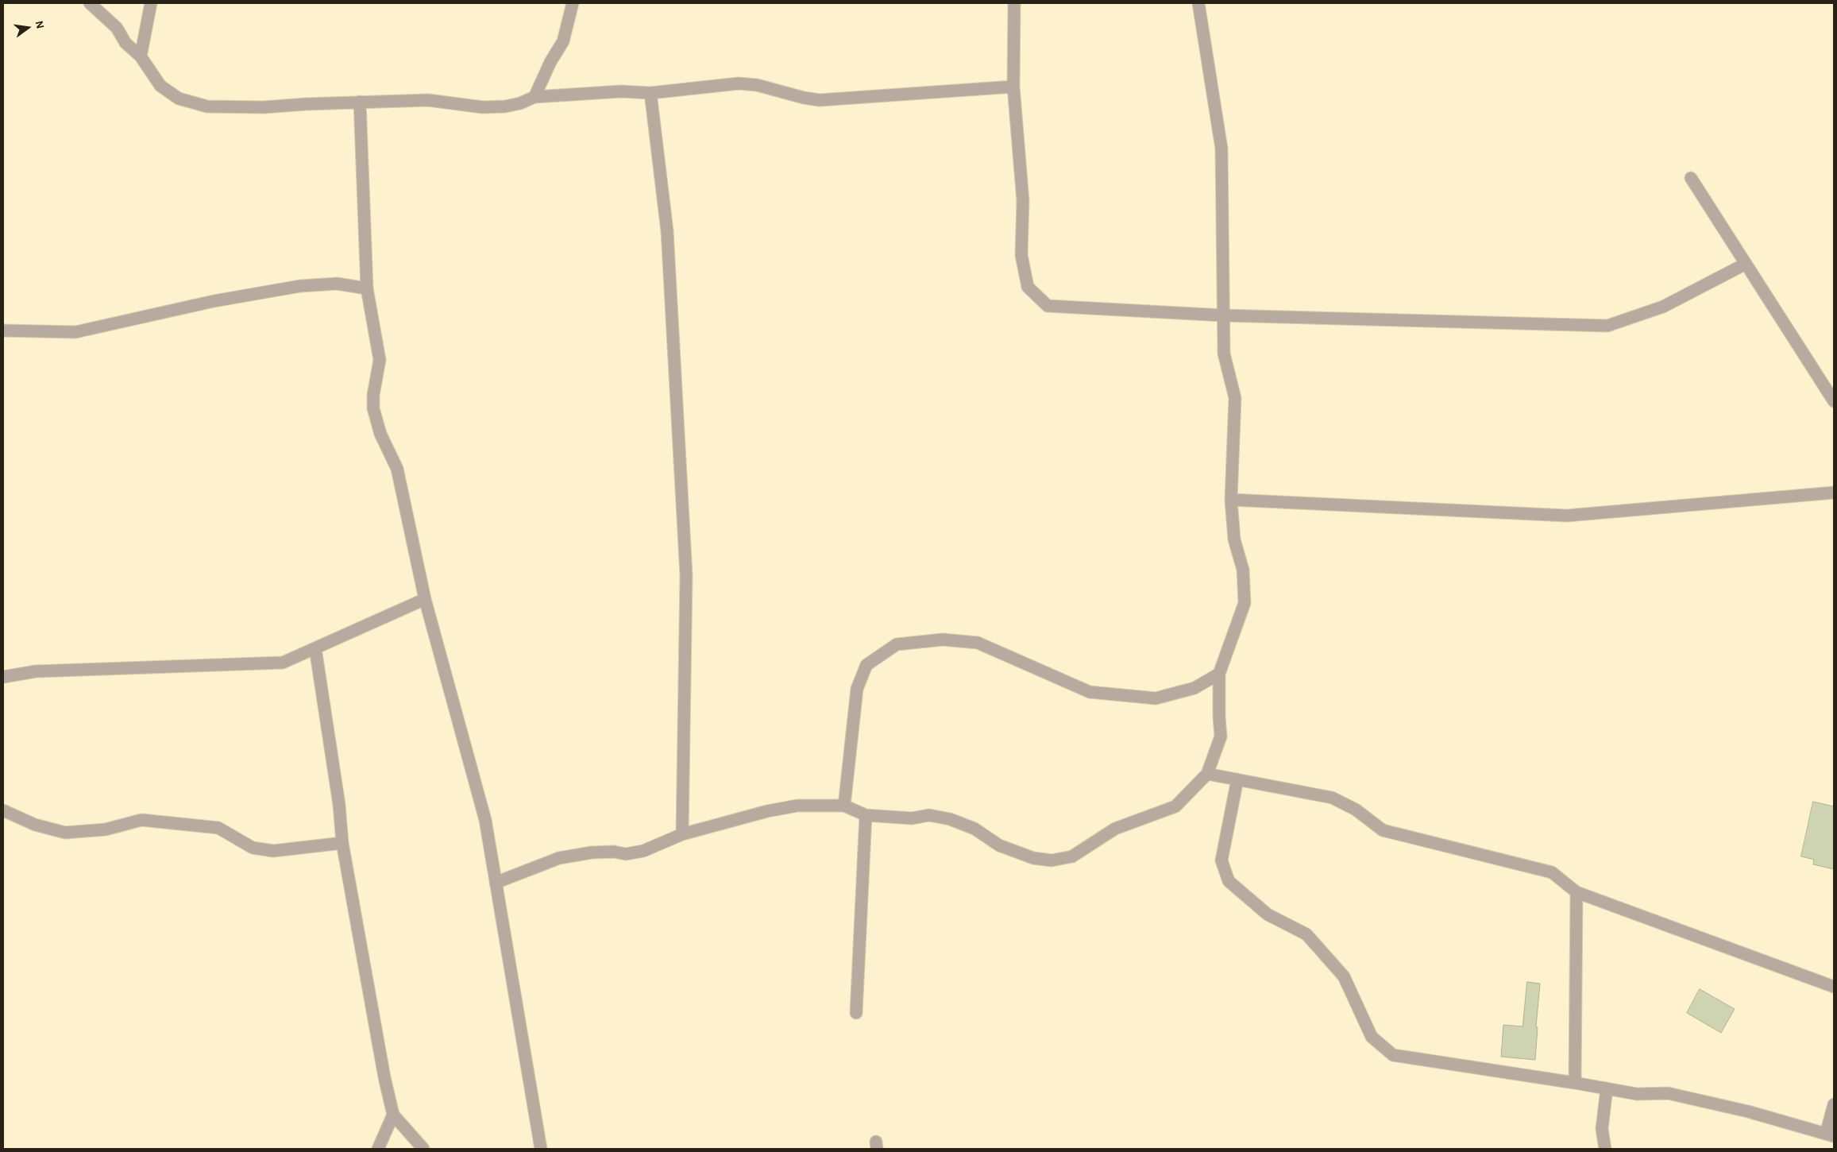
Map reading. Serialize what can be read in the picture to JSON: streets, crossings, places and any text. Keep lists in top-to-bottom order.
{
  "north": "right"
}
